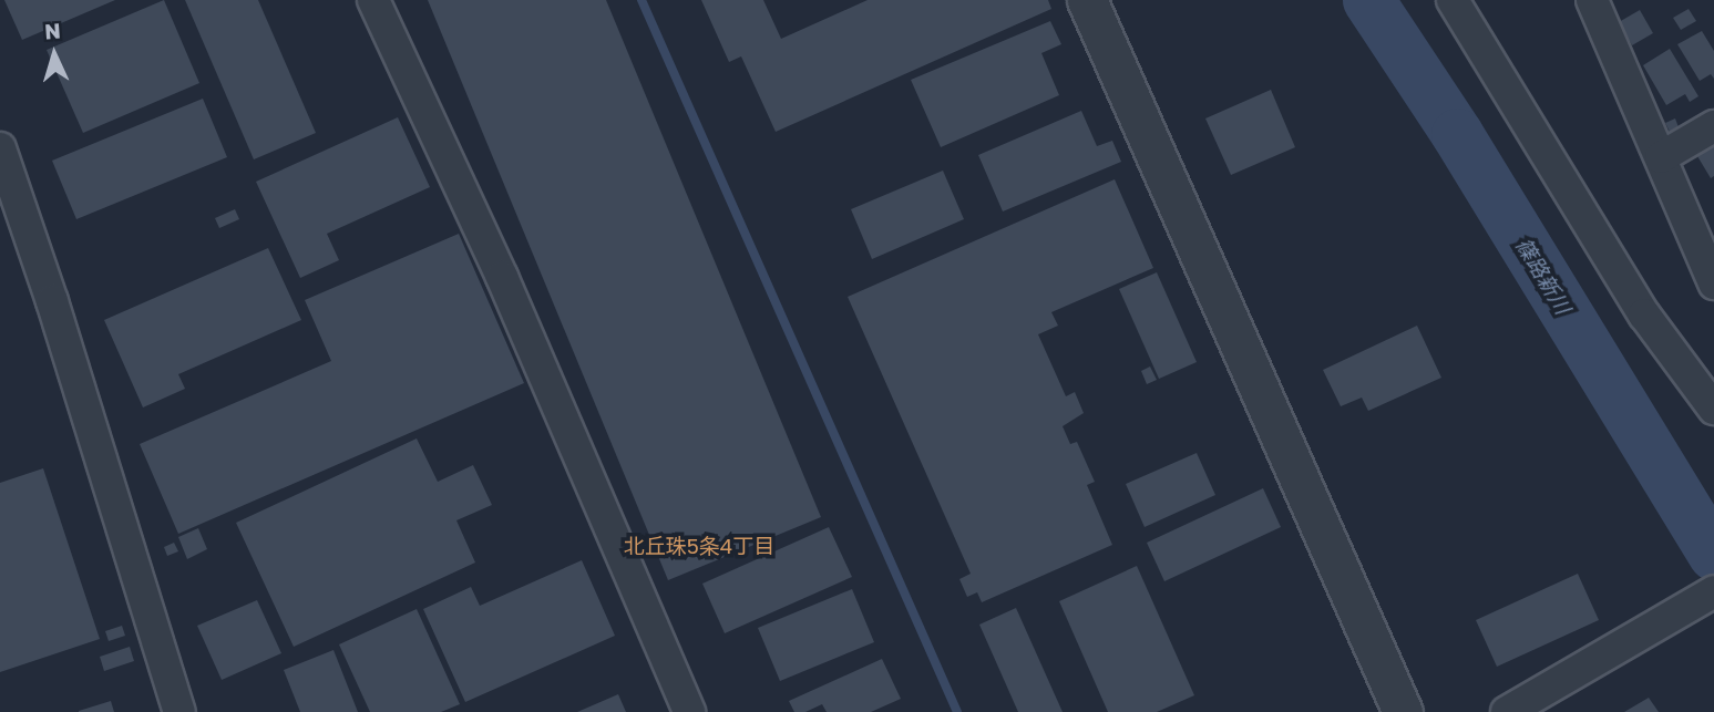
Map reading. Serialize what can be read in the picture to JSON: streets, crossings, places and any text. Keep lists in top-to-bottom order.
{
  "districts": ["北丘珠5条4丁目"],
  "water": ["篠路新川"],
  "north": "top"
}
